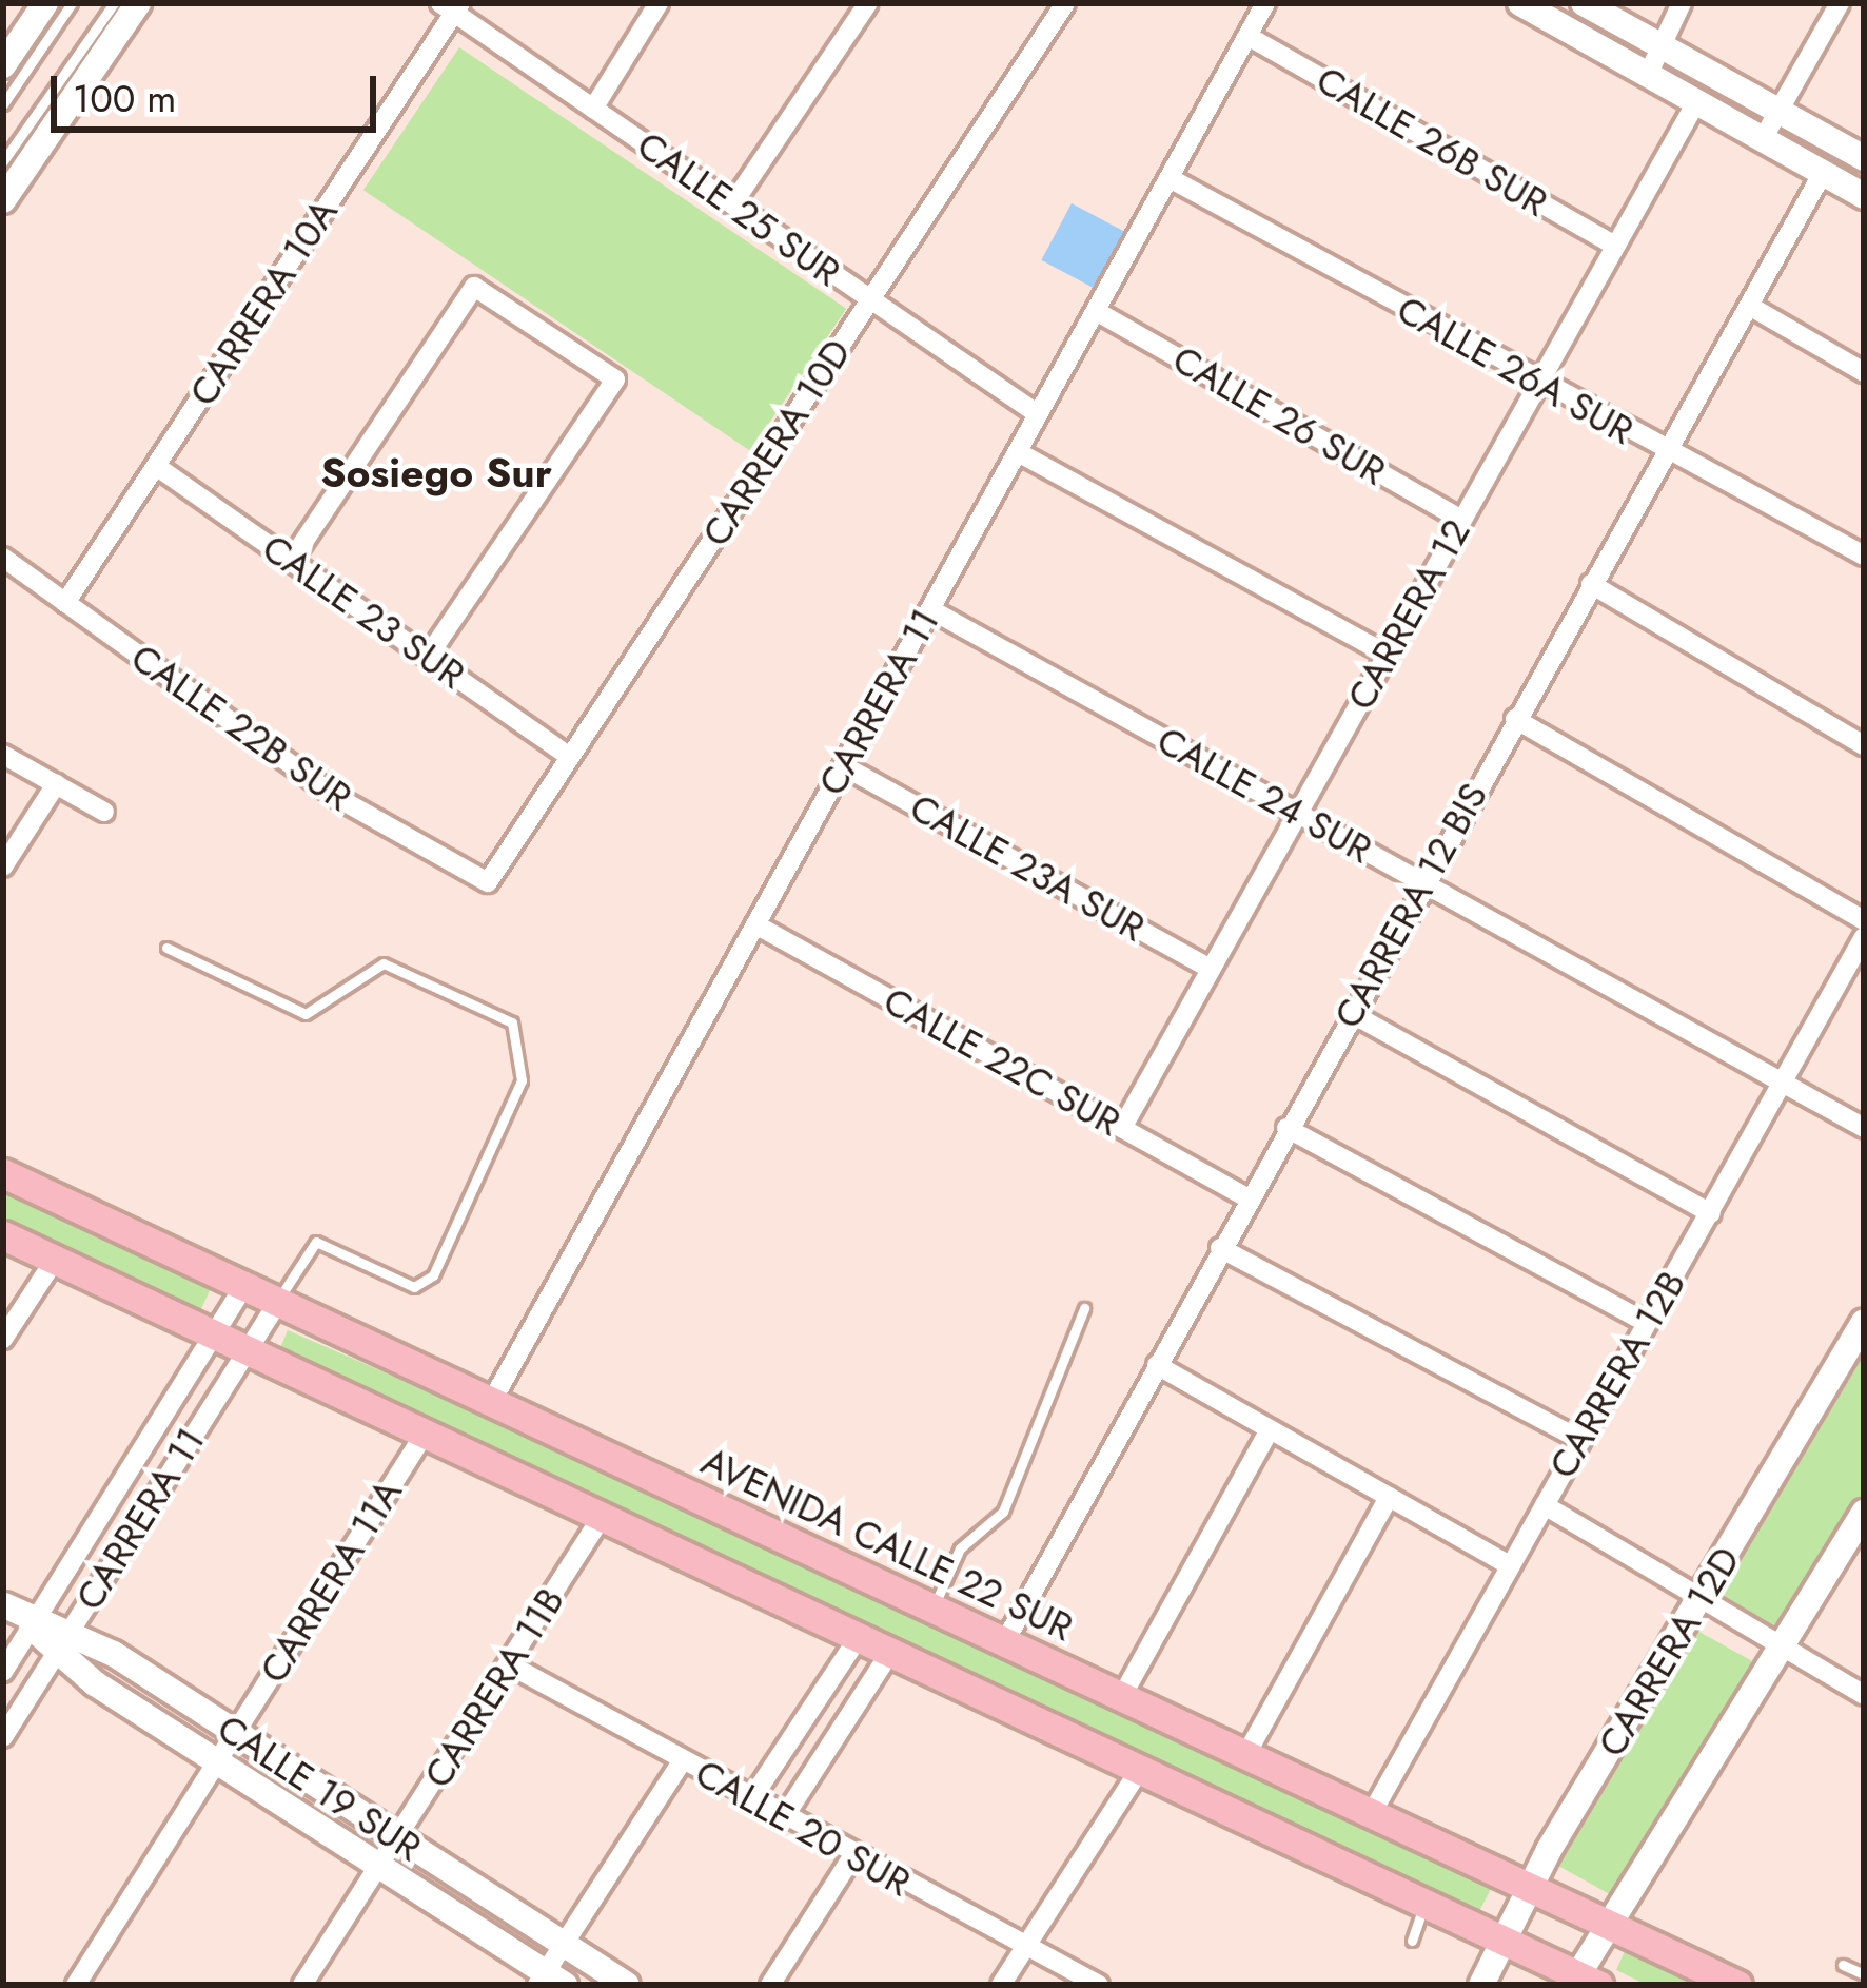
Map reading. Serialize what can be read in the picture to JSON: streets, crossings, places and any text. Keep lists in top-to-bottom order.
{
  "streets": {
    "main road": ["AVENIDA CALLE 22 SUR"],
    "street": [
      "CALLE 26B SUR",
      "CALLE 25 SUR",
      "CARRERA 10A",
      "CALLE 26A SUR",
      "CALLE 26 SUR",
      "CARRERA 10D",
      "CALLE 23 SUR",
      "CARRERA 12",
      "CARRERA 11",
      "CALLE 22B SUR",
      "CALLE 24 SUR",
      "CALLE 23A SUR",
      "CARRERA 12 BIS",
      "CALLE 22C SUR",
      "CARRERA 12B",
      "CARRERA 11A",
      "CARRERA 12D",
      "CARRERA 11B",
      "CALLE 19 SUR",
      "CALLE 20 SUR"
    ]
  },
  "crossings": [
    ["CALLE 26B SUR", "CARRERA 12"],
    ["CALLE 26B SUR", "CARRERA 11"],
    ["CALLE 25 SUR", "CARRERA 10A"],
    ["CALLE 25 SUR", "CARRERA 10D"],
    ["CALLE 25 SUR", "CARRERA 11"],
    ["CARRERA 10A", "CALLE 23 SUR"],
    ["CARRERA 10A", "CALLE 22B SUR"],
    ["CALLE 26A SUR", "CARRERA 12"],
    ["CALLE 26A SUR", "CARRERA 11"],
    ["CALLE 26A SUR", "CARRERA 12 BIS"],
    ["CALLE 26 SUR", "CARRERA 12"],
    ["CALLE 26 SUR", "CARRERA 11"],
    ["CARRERA 10D", "CALLE 23 SUR"],
    ["CARRERA 10D", "CALLE 22B SUR"],
    ["CARRERA 12", "CALLE 24 SUR"],
    ["CARRERA 12", "CALLE 23A SUR"],
    ["CARRERA 12", "CALLE 22C SUR"],
    ["CARRERA 11", "CALLE 24 SUR"],
    ["CARRERA 11", "CALLE 23A SUR"],
    ["CARRERA 11", "CALLE 22C SUR"],
    ["CARRERA 11", "AVENIDA CALLE 22 SUR"],
    ["CARRERA 11", "CALLE 19 SUR"],
    ["CALLE 24 SUR", "CARRERA 12 BIS"],
    ["CALLE 24 SUR", "CARRERA 12B"],
    ["CARRERA 12 BIS", "CALLE 22C SUR"],
    ["CARRERA 12 BIS", "AVENIDA CALLE 22 SUR"],
    ["CARRERA 12B", "AVENIDA CALLE 22 SUR"],
    ["AVENIDA CALLE 22 SUR", "CARRERA 12D"],
    ["CARRERA 11A", "CALLE 19 SUR"],
    ["CARRERA 11B", "CALLE 19 SUR"],
    ["CARRERA 11B", "CALLE 20 SUR"]
  ],
  "districts": ["Sosiego Sur"],
  "scale_bar": "100 m"
}
